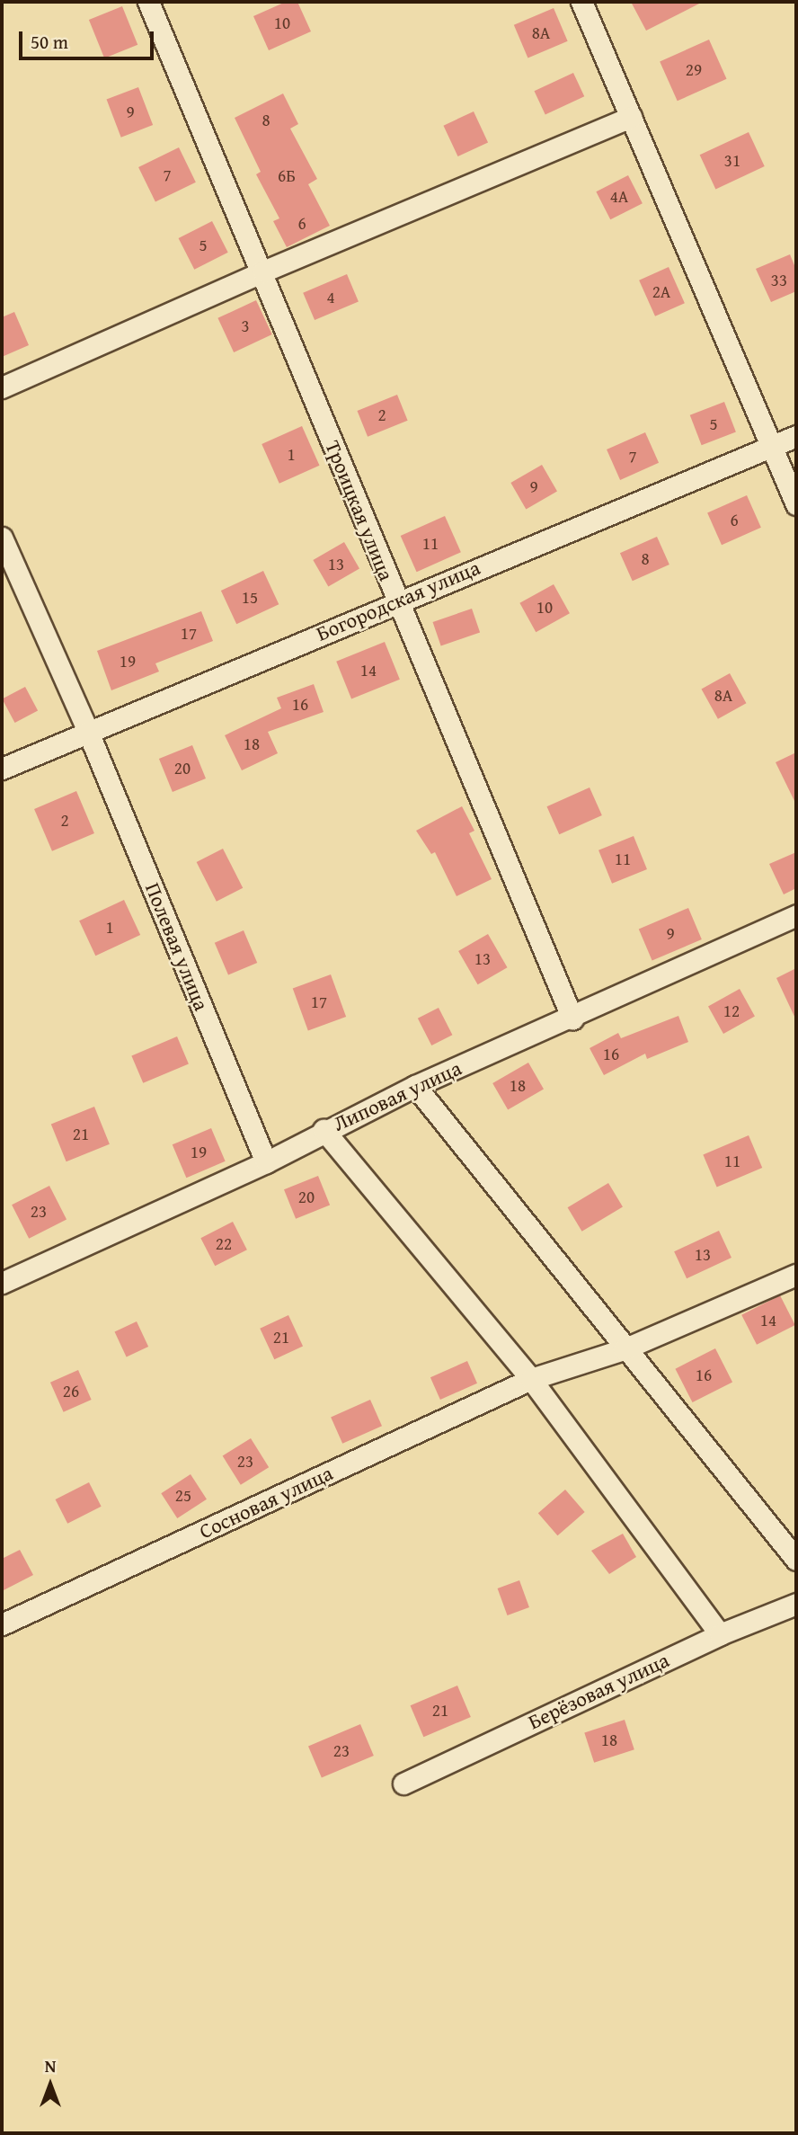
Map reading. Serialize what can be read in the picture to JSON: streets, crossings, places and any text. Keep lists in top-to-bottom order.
{
  "streets": {
    "street": [
      "Троицкая улица",
      "Богородская улица",
      "Полевая улица",
      "Липовая улица",
      "Сосновая улица",
      "Берёзовая улица"
    ]
  },
  "crossings": [
    ["Троицкая улица", "Богородская улица"],
    ["Троицкая улица", "Липовая улица"],
    ["Богородская улица", "Полевая улица"],
    ["Полевая улица", "Липовая улица"]
  ],
  "house_numbers": [
    "10",
    "8А",
    "29",
    "9",
    "8",
    "31",
    "7",
    "6Б",
    "4А",
    "6",
    "5",
    "33",
    "2А",
    "4",
    "3",
    "2",
    "5",
    "1",
    "7",
    "9",
    "6",
    "11",
    "8",
    "13",
    "15",
    "10",
    "17",
    "19",
    "14",
    "8А",
    "16",
    "18",
    "20",
    "2",
    "11",
    "1",
    "9",
    "13",
    "17",
    "12",
    "16",
    "18",
    "21",
    "19",
    "11",
    "20",
    "23",
    "22",
    "13",
    "14",
    "21",
    "16",
    "26",
    "23",
    "25",
    "21",
    "18",
    "23"
  ],
  "scale_bar": "50 m",
  "north": "top"
}
